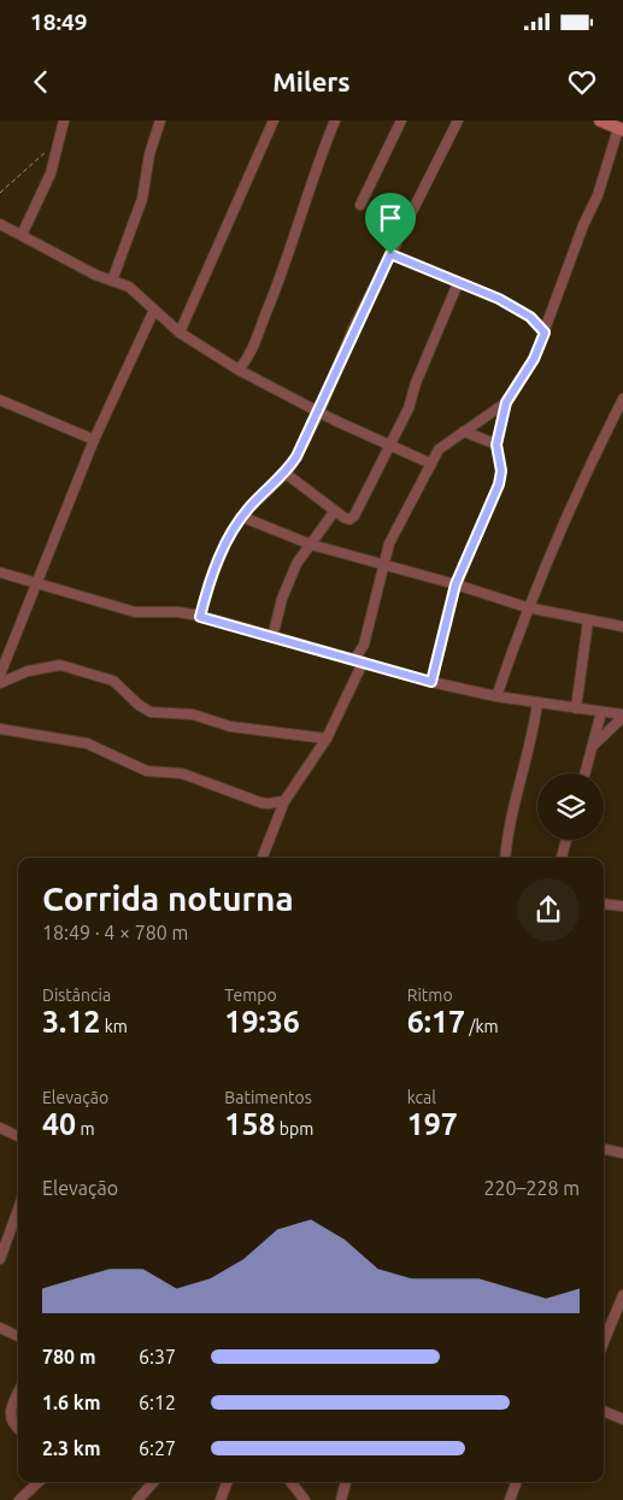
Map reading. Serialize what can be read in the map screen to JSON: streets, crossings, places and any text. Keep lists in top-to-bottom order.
{
  "page": {
    "status": "18:49",
    "header": "Milers",
    "heading": ["Corrida noturna", "18:49 · 4 × 780 m"],
    "stats": [
      ["Distância", "3.12 km"],
      ["Tempo", "19:36"],
      ["Ritmo", "6:17 /km"],
      ["Elevação", "40 m"],
      ["Batimentos", "158 bpm"],
      ["kcal", "197"]
    ],
    "chart": ["Elevação", "220–228 m"],
    "list": [
      {
        "name": "780 m",
        "note": "6:37"
      },
      {
        "name": "1.6 km",
        "note": "6:12"
      },
      {
        "name": "2.3 km",
        "note": "6:27"
      }
    ]
  }
}
